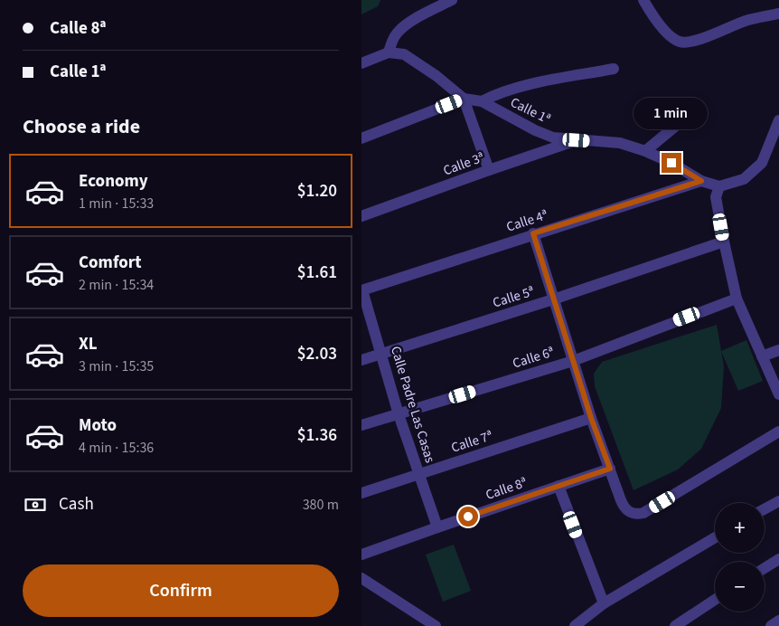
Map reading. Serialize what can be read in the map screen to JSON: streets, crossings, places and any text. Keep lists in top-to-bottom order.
{
  "streets": {
    "street": [
      "Calle 1ª",
      "Calle 3ª",
      "Calle 4ª",
      "Calle 5ª",
      "Calle 6ª",
      "Calle Padre Las Casas",
      "Calle 7ª",
      "Calle 8ª"
    ]
  },
  "crossings": [
    ["Calle 1ª", "Calle 3ª"],
    ["Calle 1ª", "Calle 4ª"],
    ["Calle 4ª", "Calle Padre Las Casas"],
    ["Calle 5ª", "Calle Padre Las Casas"],
    ["Calle 6ª", "Calle Padre Las Casas"],
    ["Calle Padre Las Casas", "Calle 7ª"],
    ["Calle Padre Las Casas", "Calle 8ª"]
  ],
  "page": {
    "banner": ["Calle 8ª", "Calle 1ª"],
    "bubble": "1 min",
    "heading": "Choose a ride",
    "list": [
      {
        "name": "Economy",
        "note": "1 min · 15:33",
        "value": "$1.20"
      },
      {
        "name": "Comfort",
        "note": "2 min · 15:34",
        "value": "$1.61"
      },
      {
        "name": "XL",
        "note": "3 min · 15:35",
        "value": "$2.03"
      },
      {
        "name": "Moto",
        "note": "4 min · 15:36",
        "value": "$1.36"
      }
    ],
    "pay": ["Cash", "380 m"],
    "map_buttons": ["+", "−"],
    "buttons": "Confirm"
  }
}
